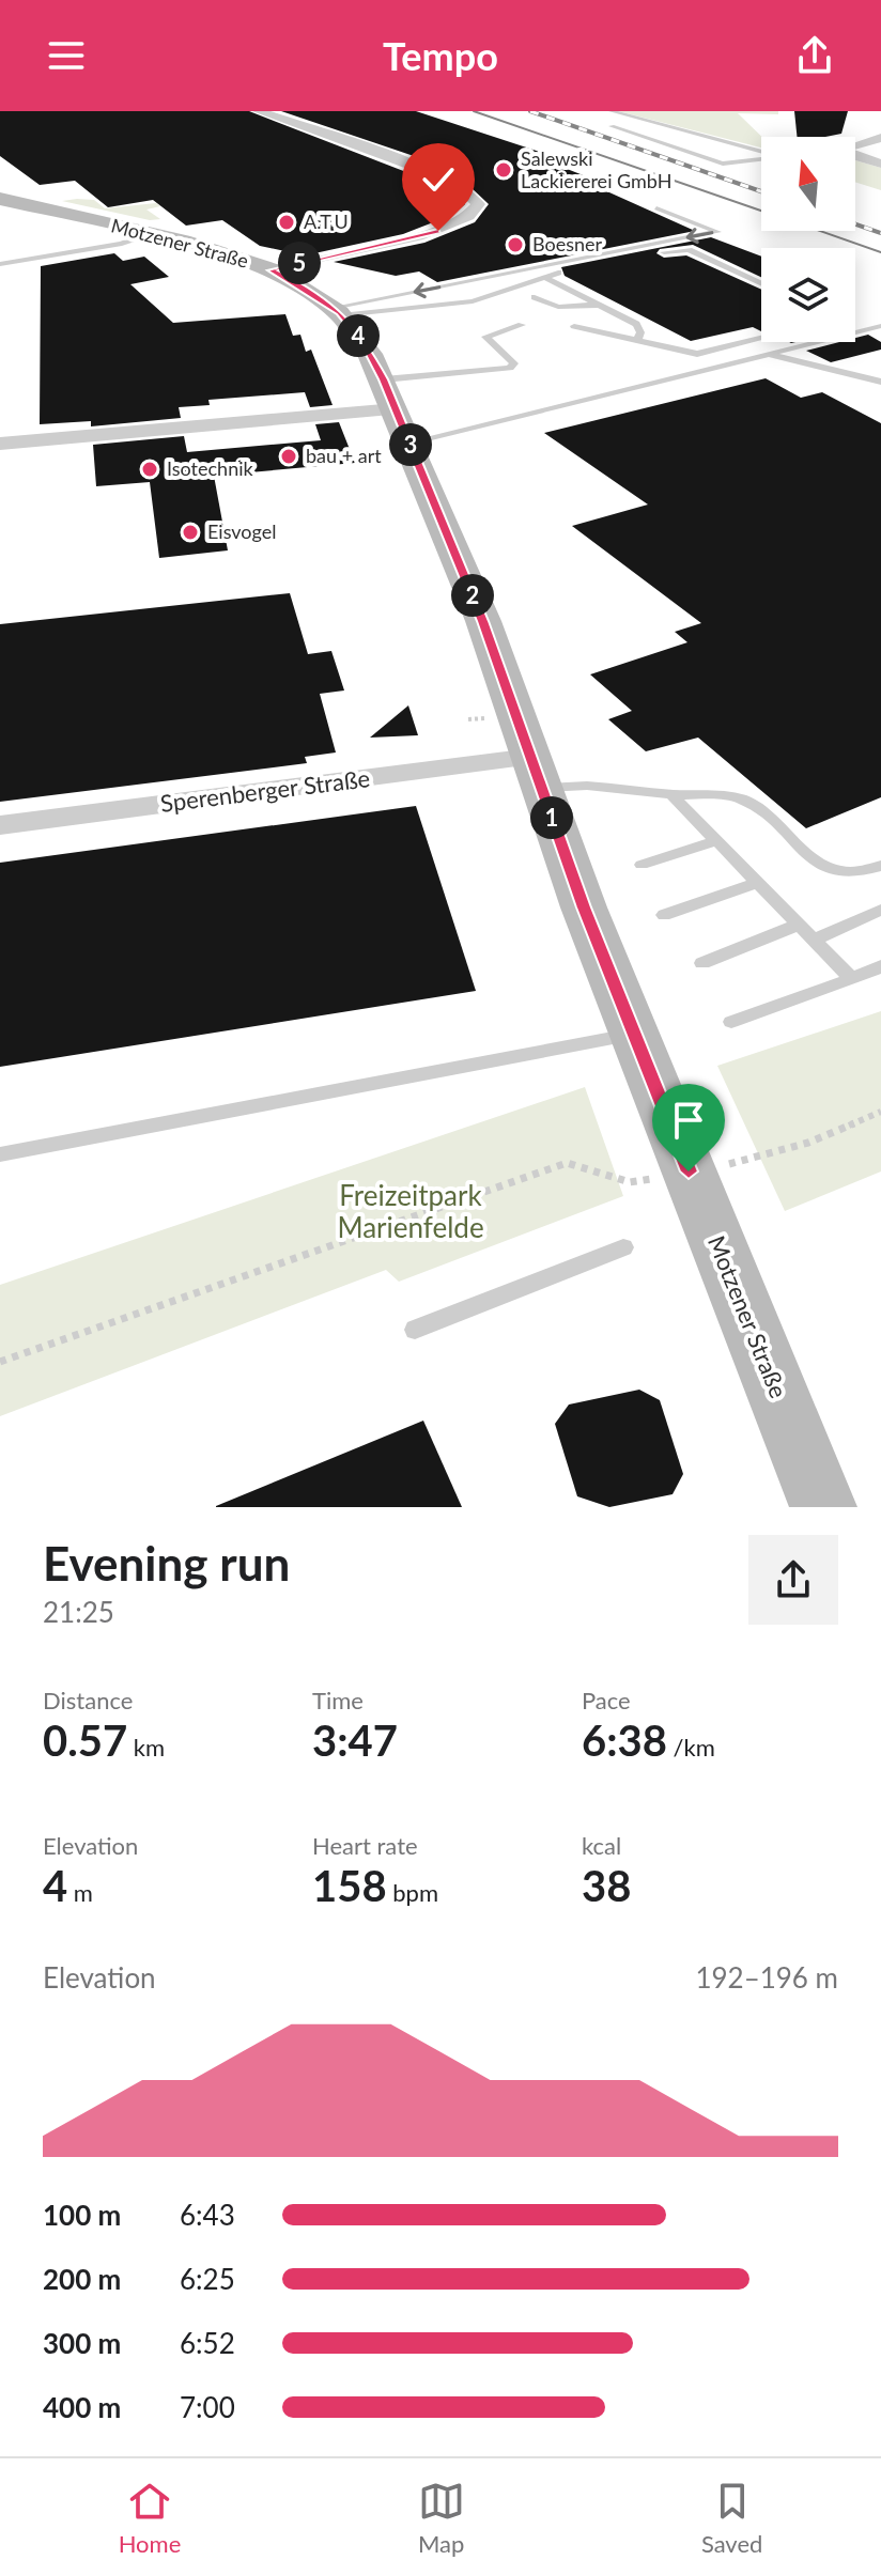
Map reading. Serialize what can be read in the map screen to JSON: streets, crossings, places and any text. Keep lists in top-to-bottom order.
{
  "streets": {
    "street": ["Motzener Straße", "Sperenberger Straße"]
  },
  "crossings": [
    ["Motzener Straße", "Sperenberger Straße"]
  ],
  "parks": ["Freizeitpark Marienfelde"],
  "places": [
    "Salewski Lackiererei GmbH",
    "A.T.U",
    "Boesner",
    "bau + art",
    "Isotechnik",
    "Eisvogel"
  ],
  "north": "top",
  "page": {
    "header": "Tempo",
    "pins": [
      "5",
      "4",
      "3",
      "2",
      "1"
    ],
    "heading": ["Evening run", "21:25"],
    "stats": [
      ["Distance", "0.57 km"],
      ["Time", "3:47"],
      ["Pace", "6:38 /km"],
      ["Elevation", "4 m"],
      ["Heart rate", "158 bpm"],
      ["kcal", "38"]
    ],
    "chart": ["Elevation", "192–196 m"],
    "list": [
      {
        "name": "100 m",
        "note": "6:43"
      },
      {
        "name": "200 m",
        "note": "6:25"
      },
      {
        "name": "300 m",
        "note": "6:52"
      },
      {
        "name": "400 m",
        "note": "7:00"
      }
    ],
    "tabs": ["Home", "Map", "Saved"]
  }
}
